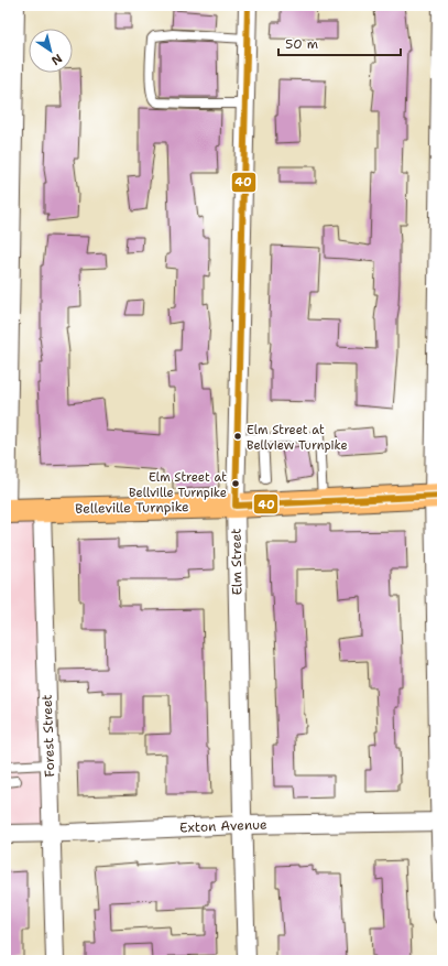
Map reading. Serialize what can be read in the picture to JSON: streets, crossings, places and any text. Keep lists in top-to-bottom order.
{
  "streets": {
    "main road": ["Belleville Turnpike"],
    "street": ["Elm Street", "Forest Street", "Exton Avenue"]
  },
  "crossings": [
    ["Belleville Turnpike", "Elm Street"],
    ["Belleville Turnpike", "Forest Street"],
    ["Elm Street", "Exton Avenue"],
    ["Forest Street", "Exton Avenue"]
  ],
  "places": ["Elm Street at Bellview Turnpike", "Elm Street at Bellville Turnpike"],
  "lines": ["transit line 40"],
  "scale_bar": "50 m",
  "north": "bottom right"
}
